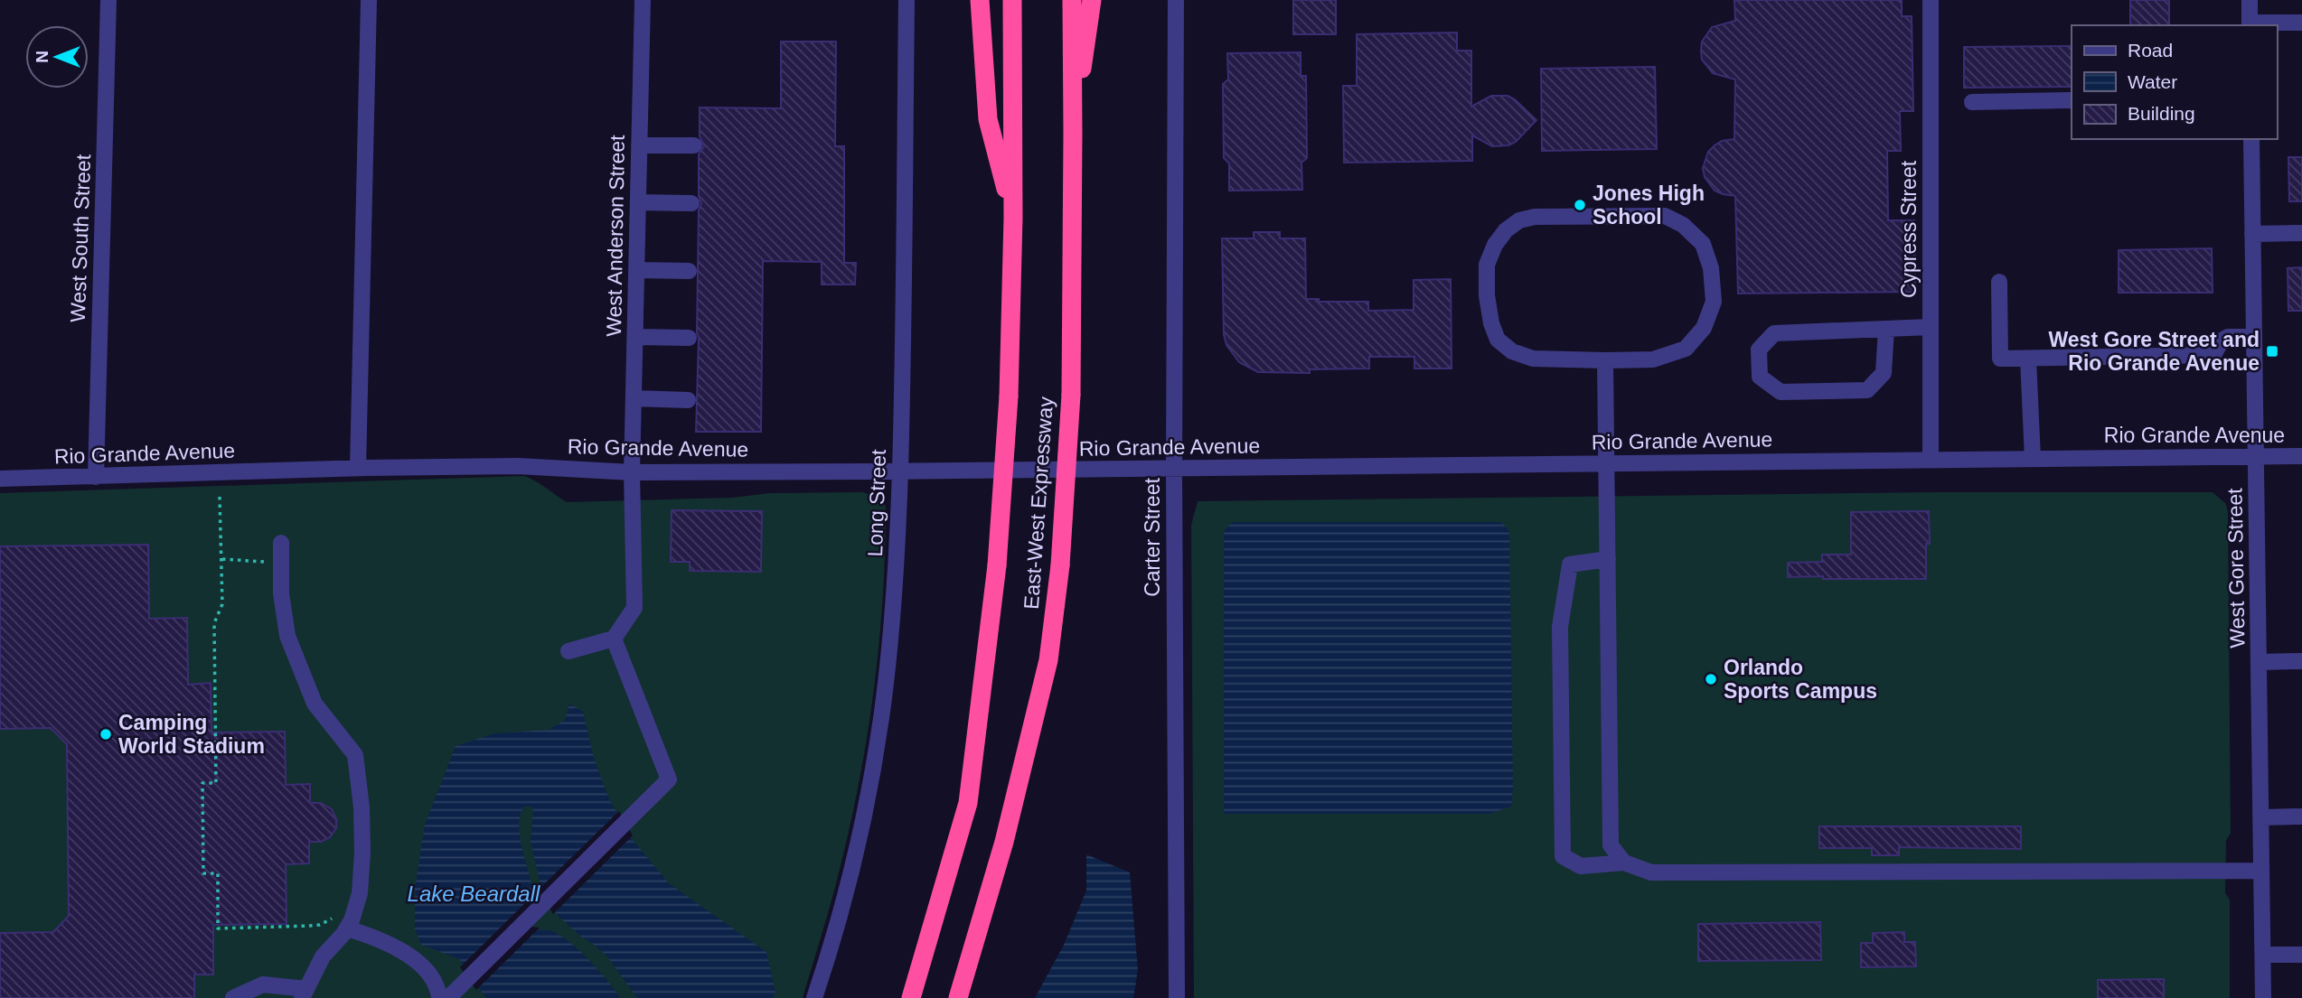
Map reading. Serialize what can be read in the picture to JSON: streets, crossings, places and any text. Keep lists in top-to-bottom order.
{
  "streets": {
    "highway": ["East-West Expressway"],
    "street": [
      "Cypress Street",
      "West Anderson Street",
      "West South Street",
      "Rio Grande Avenue",
      "Long Street",
      "Carter Street",
      "West Gore Street"
    ]
  },
  "crossings": [
    ["Cypress Street", "Rio Grande Avenue"],
    ["West Anderson Street", "Rio Grande Avenue"],
    ["West South Street", "Rio Grande Avenue"],
    ["Rio Grande Avenue", "Long Street"],
    ["Rio Grande Avenue", "Carter Street"],
    ["Rio Grande Avenue", "West Gore Street"]
  ],
  "water": ["Lake Beardall"],
  "places": {
    "other": ["Jones High School", "Orlando Sports Campus", "Camping World Stadium"],
    "transit": ["West Gore Street and Rio Grande Avenue"]
  },
  "legend": ["Road", "Water", "Building"],
  "north": "left"
}
